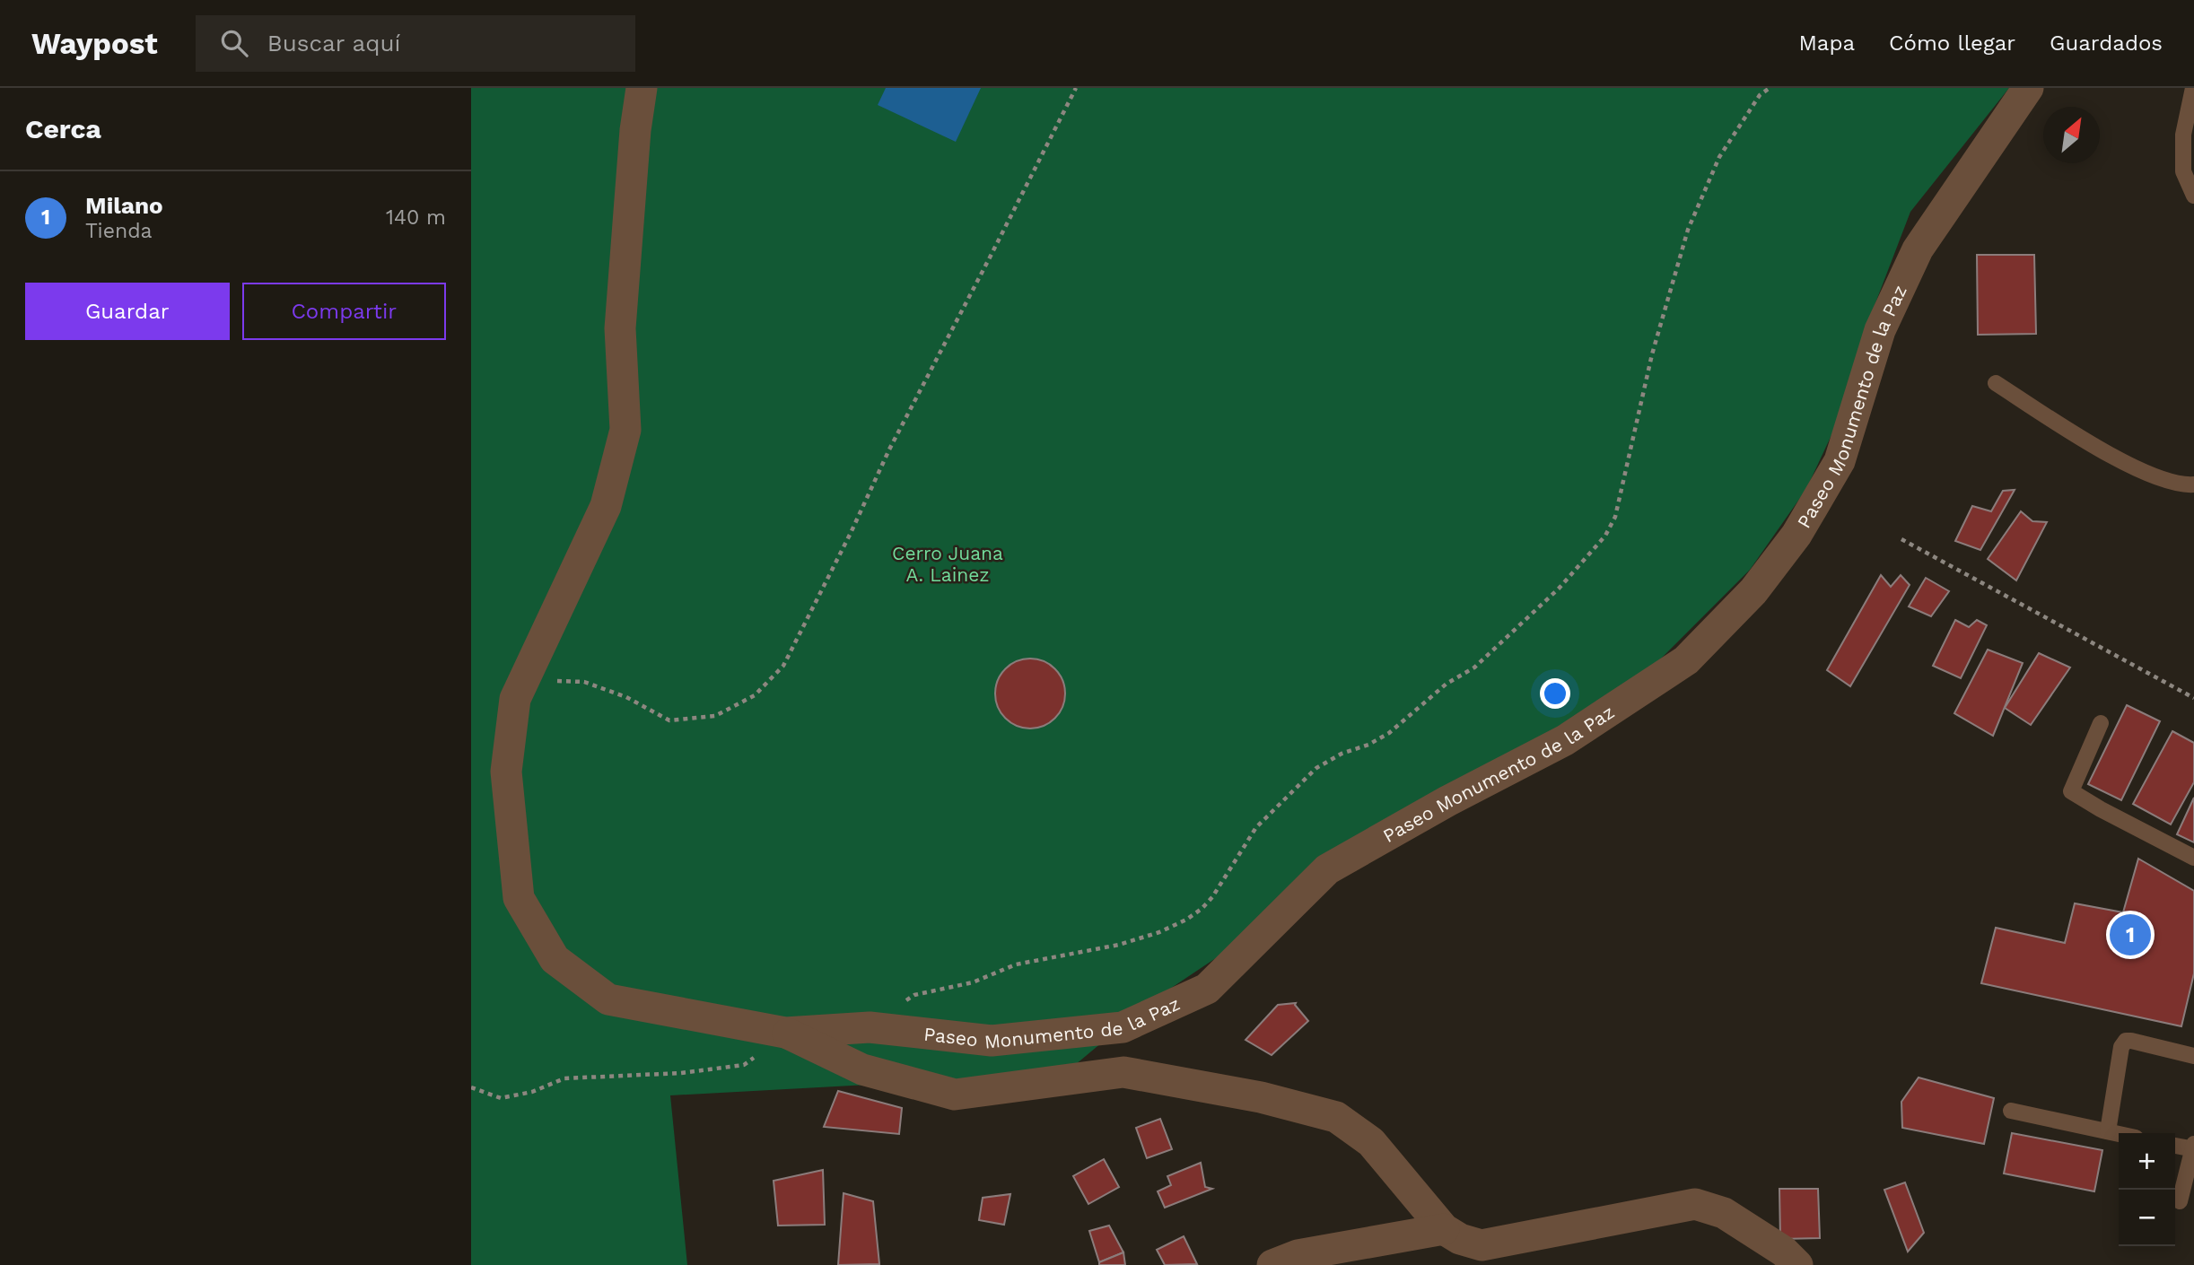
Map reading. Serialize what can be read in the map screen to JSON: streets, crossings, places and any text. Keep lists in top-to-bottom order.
{
  "streets": {
    "street": ["Paseo Monumento de la Paz"]
  },
  "parks": ["Cerro Juana A. Lainez"],
  "north": "top right",
  "page": {
    "header": "Waypost",
    "search": "Buscar aquí",
    "nav": ["Mapa", "Cómo llegar", "Guardados"],
    "heading": "Cerca",
    "list": [
      {
        "mark": "1",
        "name": "Milano",
        "note": "Tienda",
        "value": "140 m"
      }
    ],
    "buttons": ["Guardar", "Compartir"],
    "pins": "1",
    "map_buttons": ["+", "−"]
  }
}
